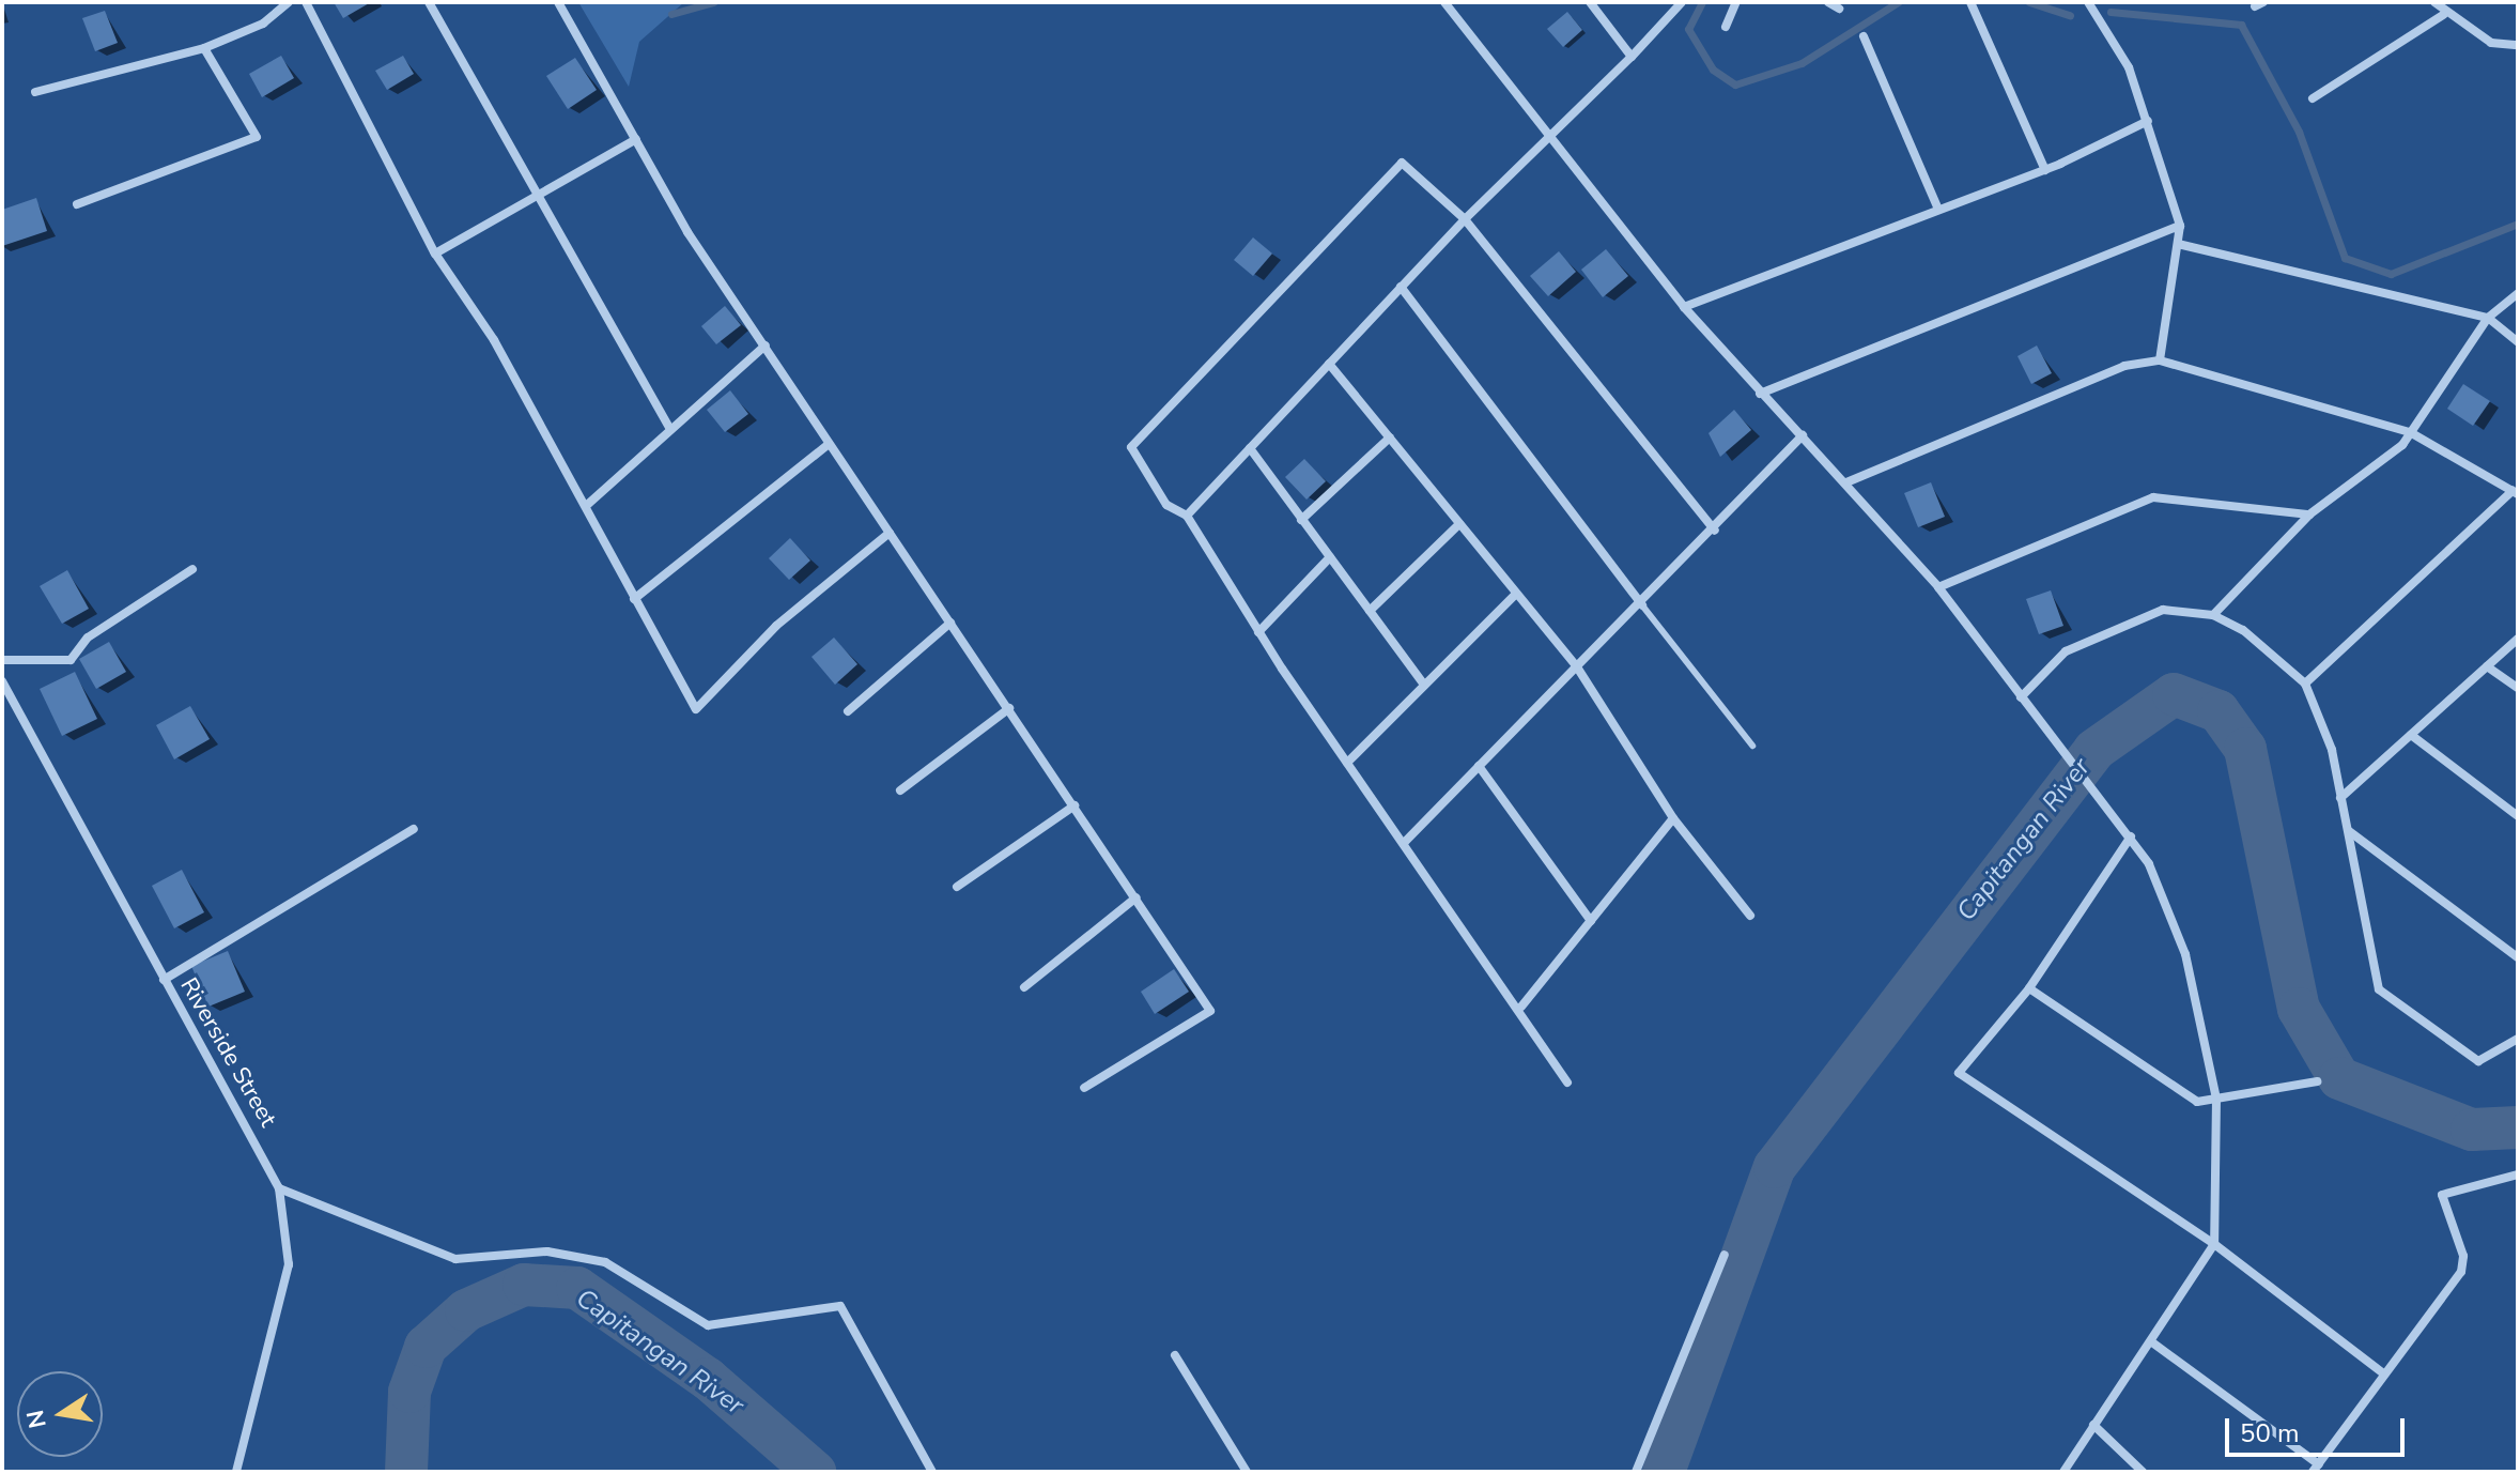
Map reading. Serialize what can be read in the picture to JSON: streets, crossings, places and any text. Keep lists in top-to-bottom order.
{
  "streets": {
    "street": ["Riverside Street"]
  },
  "water": ["Capitangan River"],
  "scale_bar": "50 m",
  "north": "left"
}
